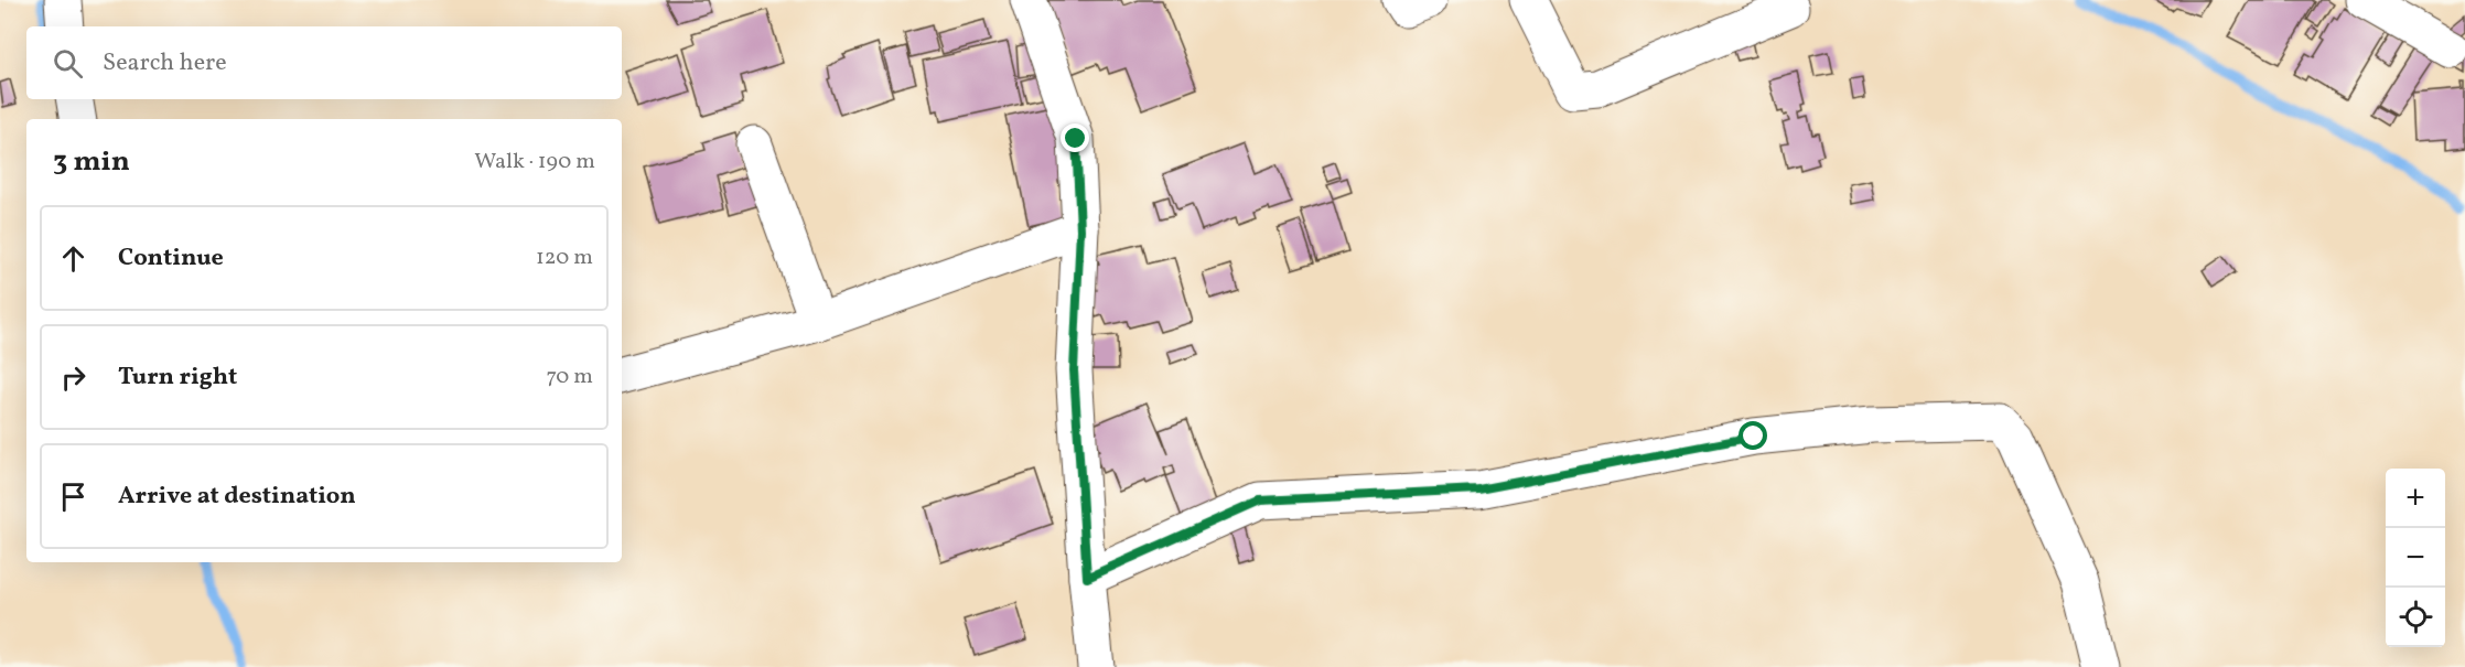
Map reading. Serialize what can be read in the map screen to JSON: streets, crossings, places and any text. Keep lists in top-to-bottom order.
{
  "page": {
    "search": "Search here",
    "heading": ["3 min", "Walk · 190 m"],
    "list": [
      ["Continue", "120 m"],
      ["Turn right", "70 m"],
      "Arrive at destination"
    ],
    "map_buttons": ["+", "−"]
  }
}
